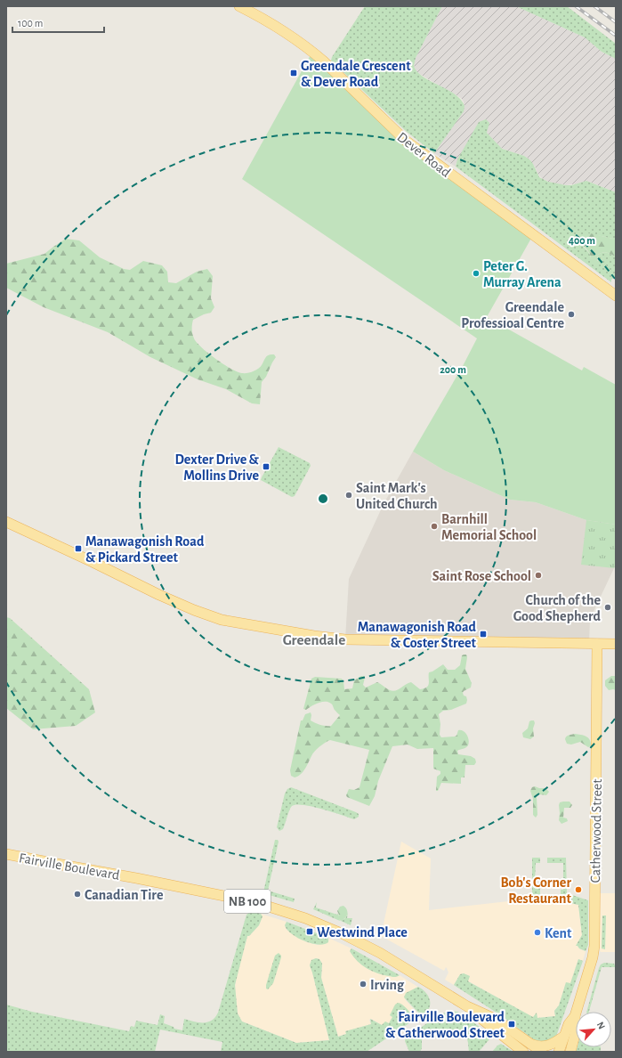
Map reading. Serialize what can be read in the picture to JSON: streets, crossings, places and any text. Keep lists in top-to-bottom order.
{
  "streets": {
    "main road": [
      "Dever Road",
      "Catherwood Street",
      "Fairville Boulevard",
      "NB 100"
    ]
  },
  "districts": ["Greendale"],
  "places": {
    "transit": [
      "Greendale Crescent & Dever Road",
      "Dexter Drive & Mollins Drive",
      "Manawagonish Road & Pickard Street",
      "Manawagonish Road & Coster Street",
      "Westwind Place",
      "Fairville Boulevard & Catherwood Street"
    ],
    "other": [
      "Peter G. Murray Arena",
      "Greendale Professioal Centre",
      "Saint Mark's United Church",
      "Barnhill Memorial School",
      "Saint Rose School",
      "Church of the Good Shepherd",
      "Bob's Corner Restaurant",
      "Canadian Tire",
      "Kent",
      "Irving"
    ]
  },
  "scale_bar": "100 m",
  "north": "top right",
  "rings": ["400 m", "200 m"]
}
